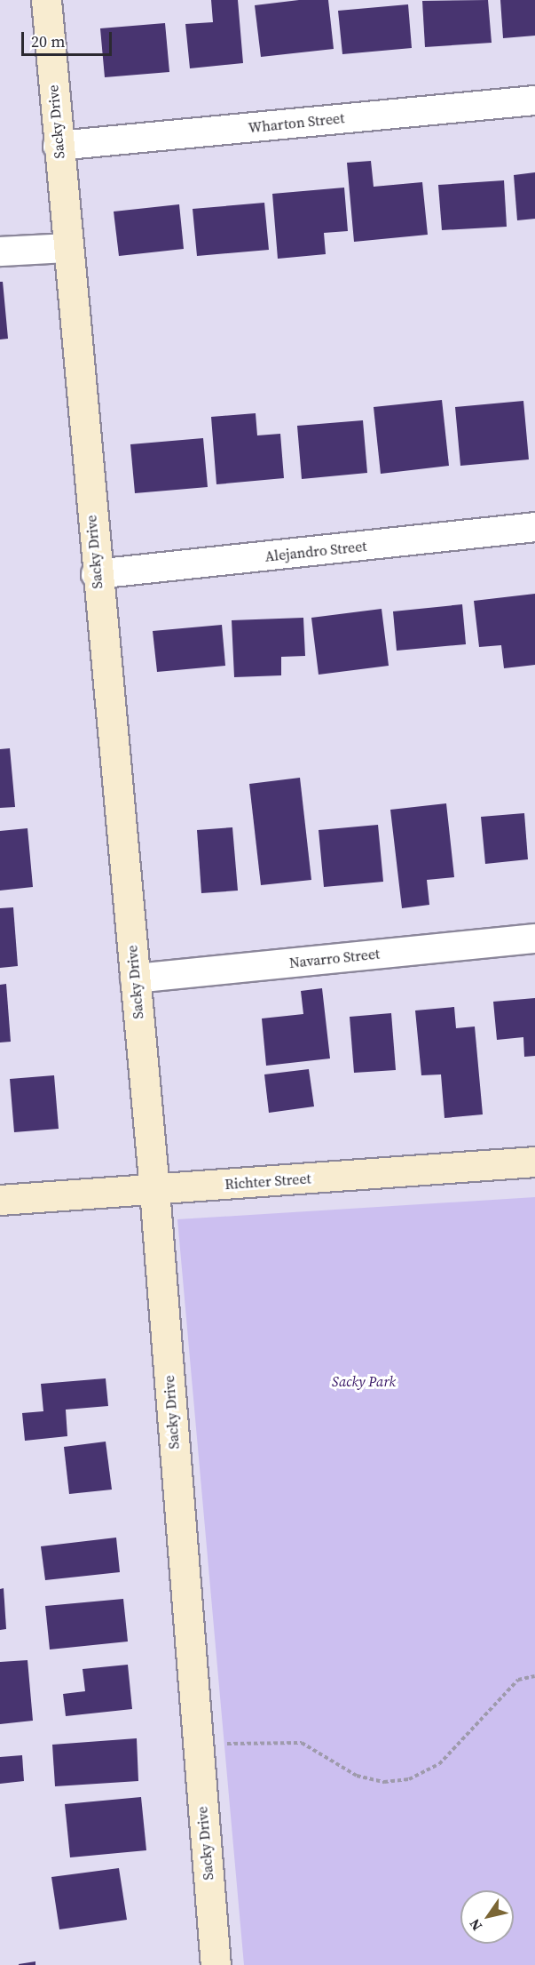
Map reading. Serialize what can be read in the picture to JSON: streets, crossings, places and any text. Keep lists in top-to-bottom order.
{
  "streets": {
    "street": [
      "Sacky Drive",
      "Wharton Street",
      "Alejandro Street",
      "Navarro Street",
      "Richter Street"
    ]
  },
  "crossings": [
    ["Sacky Drive", "Wharton Street"],
    ["Sacky Drive", "Alejandro Street"],
    ["Sacky Drive", "Navarro Street"],
    ["Sacky Drive", "Richter Street"]
  ],
  "parks": ["Sacky Park"],
  "scale_bar": "20 m",
  "north": "bottom left"
}
